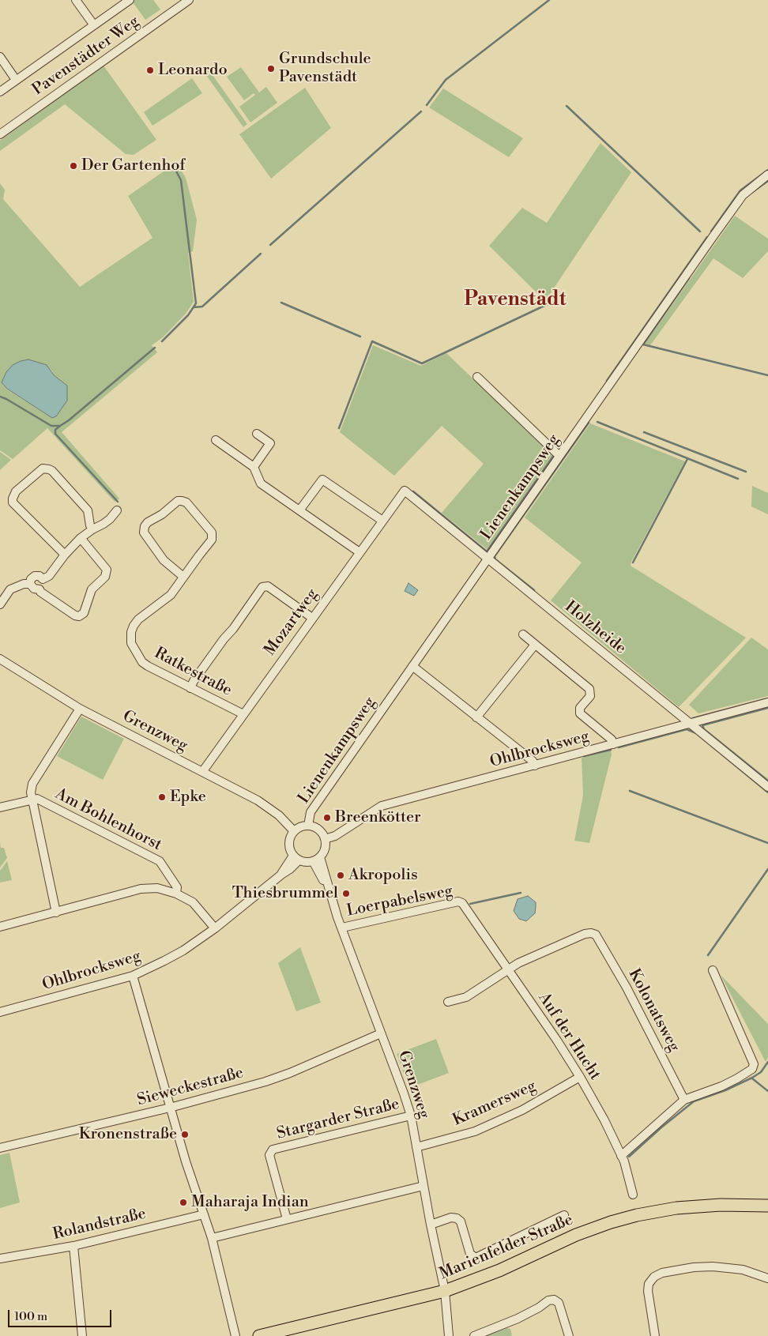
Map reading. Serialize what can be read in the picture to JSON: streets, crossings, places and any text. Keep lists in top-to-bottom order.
{
  "streets": {
    "main road": ["Marienfelder Straße"],
    "street": [
      "Pavenstädter Weg",
      "Lienenkampsweg",
      "Mozartweg",
      "Holzheide",
      "Ratkestraße",
      "Grenzweg",
      "Ohlbrocksweg",
      "Am Bohlenhorst",
      "Loerpabelsweg",
      "Kolonatsweg",
      "Auf der Hucht",
      "Sieweckestraße",
      "Kramersweg",
      "Stargarder Straße",
      "Rolandstraße"
    ]
  },
  "crossings": [
    ["Lienenkampsweg", "Holzheide"],
    ["Lienenkampsweg", "Grenzweg"],
    ["Lienenkampsweg", "Ohlbrocksweg"],
    ["Mozartweg", "Holzheide"],
    ["Mozartweg", "Ratkestraße"],
    ["Mozartweg", "Grenzweg"],
    ["Holzheide", "Ohlbrocksweg"],
    ["Grenzweg", "Ohlbrocksweg"],
    ["Grenzweg", "Am Bohlenhorst"],
    ["Grenzweg", "Loerpabelsweg"],
    ["Grenzweg", "Sieweckestraße"],
    ["Grenzweg", "Kramersweg"],
    ["Grenzweg", "Stargarder Straße"],
    ["Grenzweg", "Marienfelder Straße"],
    ["Loerpabelsweg", "Auf der Hucht"],
    ["Kolonatsweg", "Auf der Hucht"],
    ["Auf der Hucht", "Kramersweg"]
  ],
  "districts": ["Pavenstädt"],
  "places": [
    "Grundschule Pavenstädt",
    "Leonardo",
    "Der Gartenhof",
    "Epke",
    "Breenkötter",
    "Akropolis",
    "Thiesbrummel",
    "Kronenstraße",
    "Maharaja Indian"
  ],
  "scale_bar": "100 m"
}
